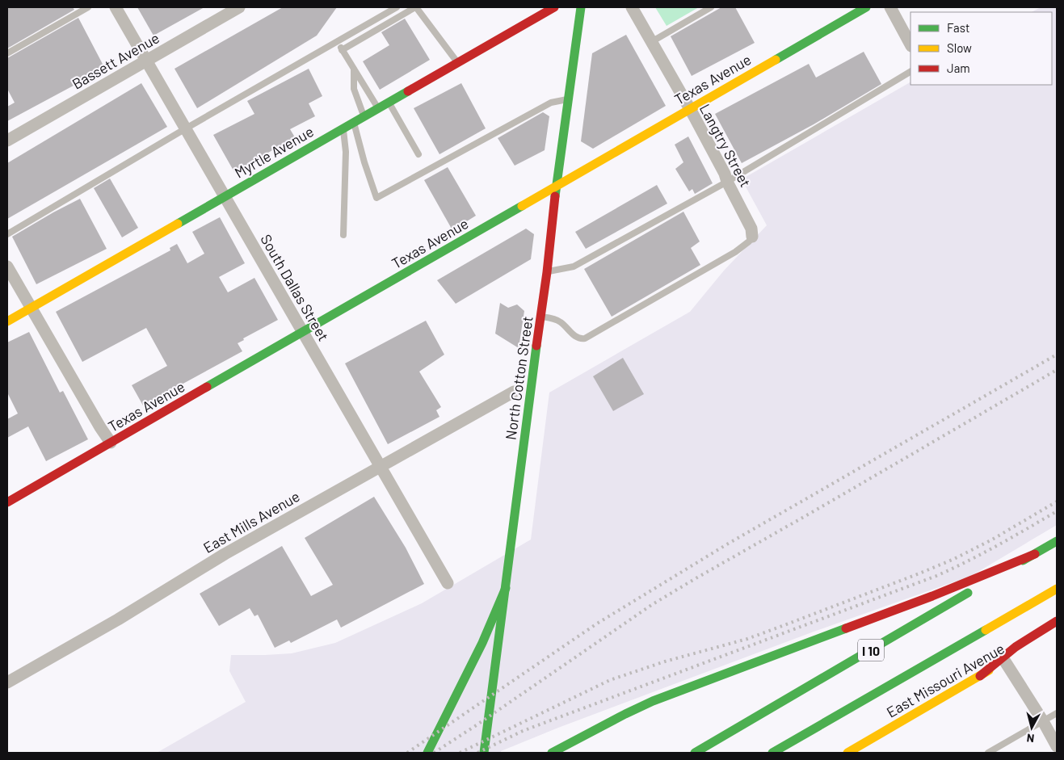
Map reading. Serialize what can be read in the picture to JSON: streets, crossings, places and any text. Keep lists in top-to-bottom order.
{
  "streets": {
    "main road": [
      "Texas Avenue",
      "Myrtle Avenue",
      "North Cotton Street",
      "I 10",
      "East Missouri Avenue"
    ],
    "street": [
      "Bassett Avenue",
      "Langtry Street",
      "South Dallas Street",
      "East Mills Avenue"
    ]
  },
  "crossings": [
    ["Bassett Avenue", "South Dallas Street"],
    ["Texas Avenue", "Langtry Street"],
    ["Texas Avenue", "South Dallas Street"],
    ["Texas Avenue", "North Cotton Street"],
    ["Myrtle Avenue", "South Dallas Street"],
    ["South Dallas Street", "East Mills Avenue"]
  ],
  "legend": ["Fast", "Slow", "Jam"],
  "north": "bottom"
}
